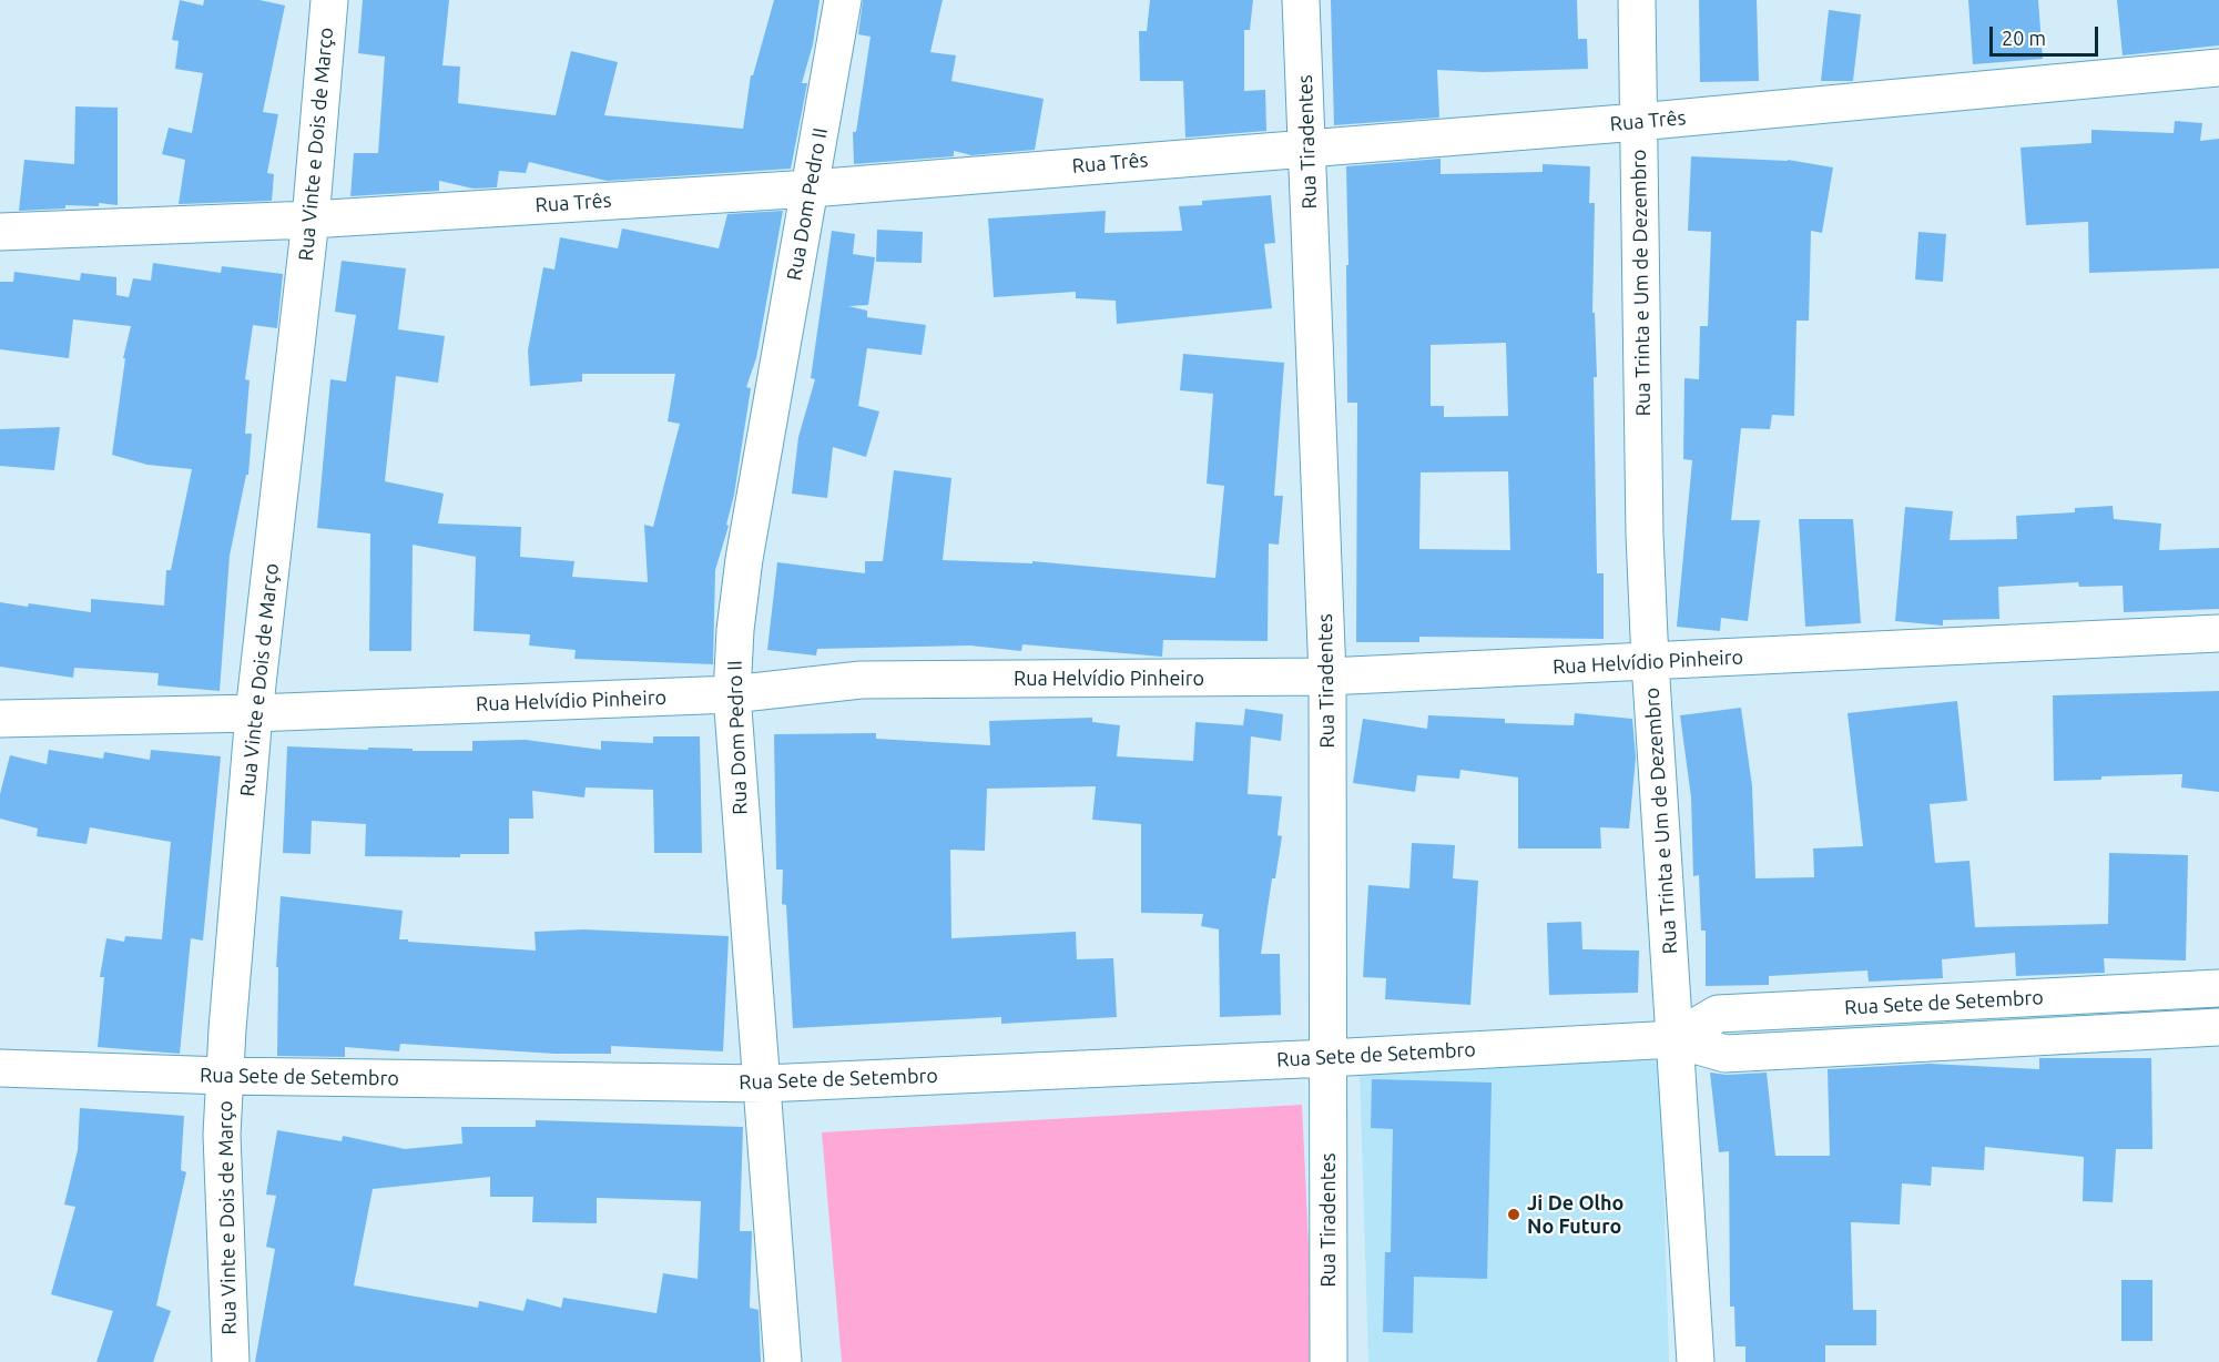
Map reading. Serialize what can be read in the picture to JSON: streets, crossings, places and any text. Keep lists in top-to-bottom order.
{
  "streets": {
    "street": [
      "Rua Três",
      "Rua Tiradentes",
      "Rua Vinte e Dois de Março",
      "Rua Dom Pedro II",
      "Rua Trinta e Um de Dezembro",
      "Rua Helvídio Pinheiro",
      "Rua Sete de Setembro"
    ]
  },
  "crossings": [
    ["Rua Três", "Rua Tiradentes"],
    ["Rua Três", "Rua Vinte e Dois de Março"],
    ["Rua Três", "Rua Dom Pedro II"],
    ["Rua Três", "Rua Trinta e Um de Dezembro"],
    ["Rua Tiradentes", "Rua Helvídio Pinheiro"],
    ["Rua Tiradentes", "Rua Sete de Setembro"],
    ["Rua Vinte e Dois de Março", "Rua Helvídio Pinheiro"],
    ["Rua Vinte e Dois de Março", "Rua Sete de Setembro"],
    ["Rua Dom Pedro II", "Rua Helvídio Pinheiro"],
    ["Rua Dom Pedro II", "Rua Sete de Setembro"],
    ["Rua Trinta e Um de Dezembro", "Rua Helvídio Pinheiro"],
    ["Rua Trinta e Um de Dezembro", "Rua Sete de Setembro"]
  ],
  "places": ["Ji De Olho No Futuro"],
  "scale_bar": "20 m"
}
